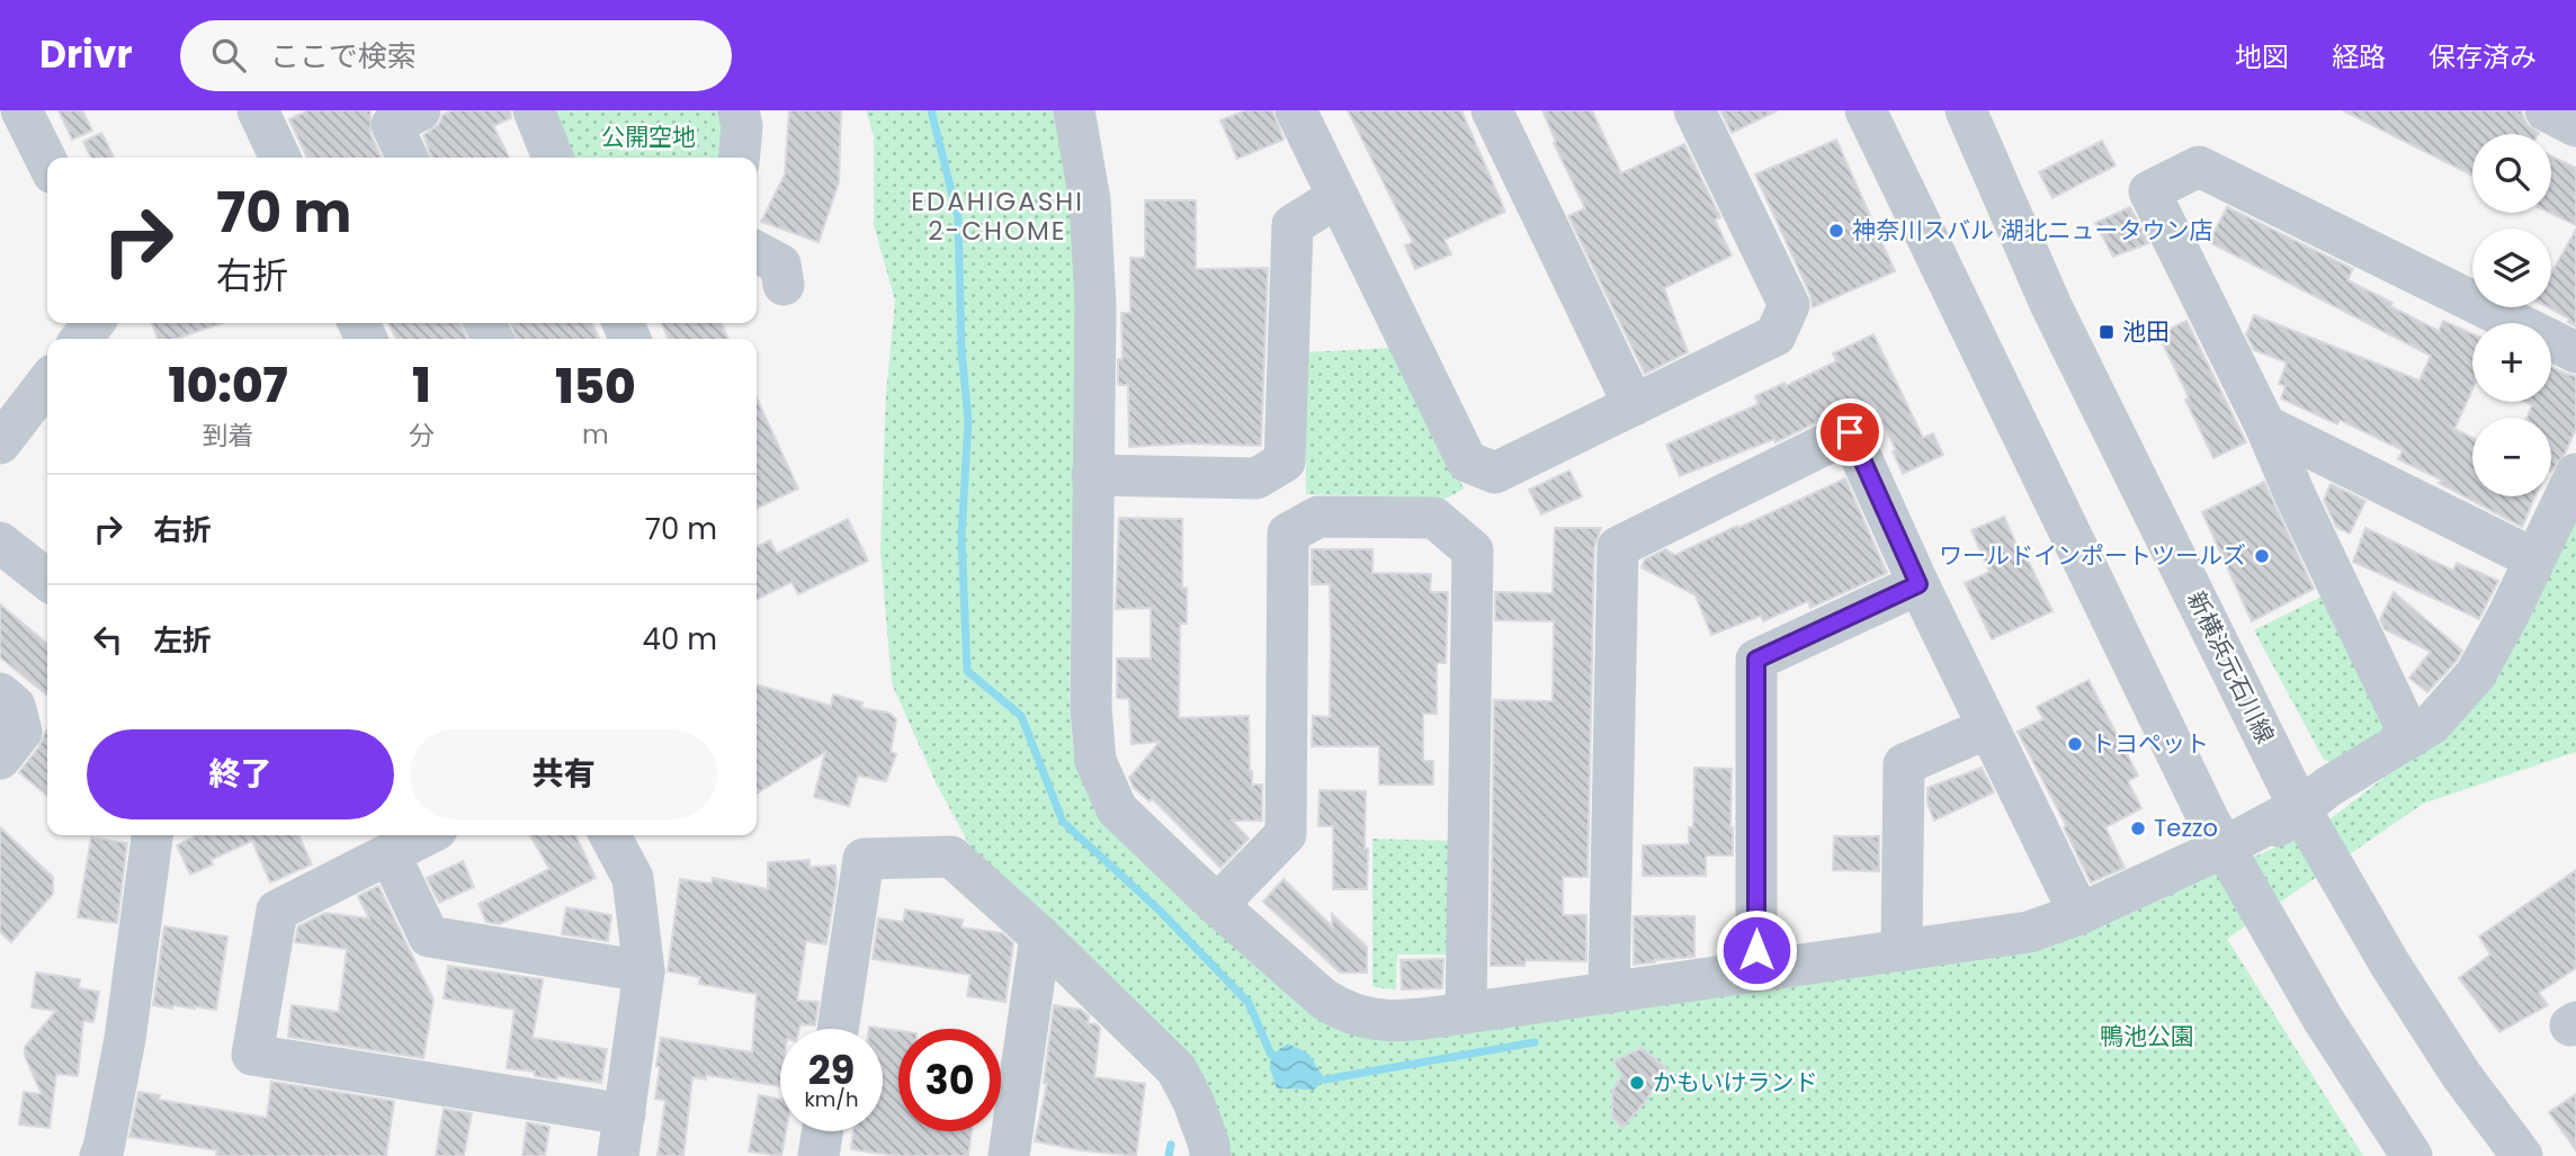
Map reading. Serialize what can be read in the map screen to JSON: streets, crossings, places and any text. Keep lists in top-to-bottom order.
{
  "streets": {
    "street": ["新横浜元石川線"]
  },
  "districts": ["EDAHIGASHI 2-CHOME"],
  "parks": ["公開空地", "鴨池公園"],
  "places": {
    "other": [
      "神奈川スバル 湖北ニュータウン店",
      "ワールドインポートツールズ",
      "トヨペット",
      "Tezzo",
      "かもいけランド"
    ],
    "transit": ["池田"]
  },
  "page": {
    "header": "Drivr",
    "search": "ここで検索",
    "nav": ["地図", "経路", "保存済み"],
    "map_buttons": ["+", "−"],
    "turn": ["70 m", "右折"],
    "eta": [
      "10:07",
      "到着",
      "1",
      "分",
      "150",
      "m"
    ],
    "list": [
      {
        "name": "右折",
        "value": "70 m"
      },
      {
        "name": "左折",
        "value": "40 m"
      }
    ],
    "buttons": ["終了", "共有"],
    "speed": "29 km/h",
    "limit": "30"
  }
}
